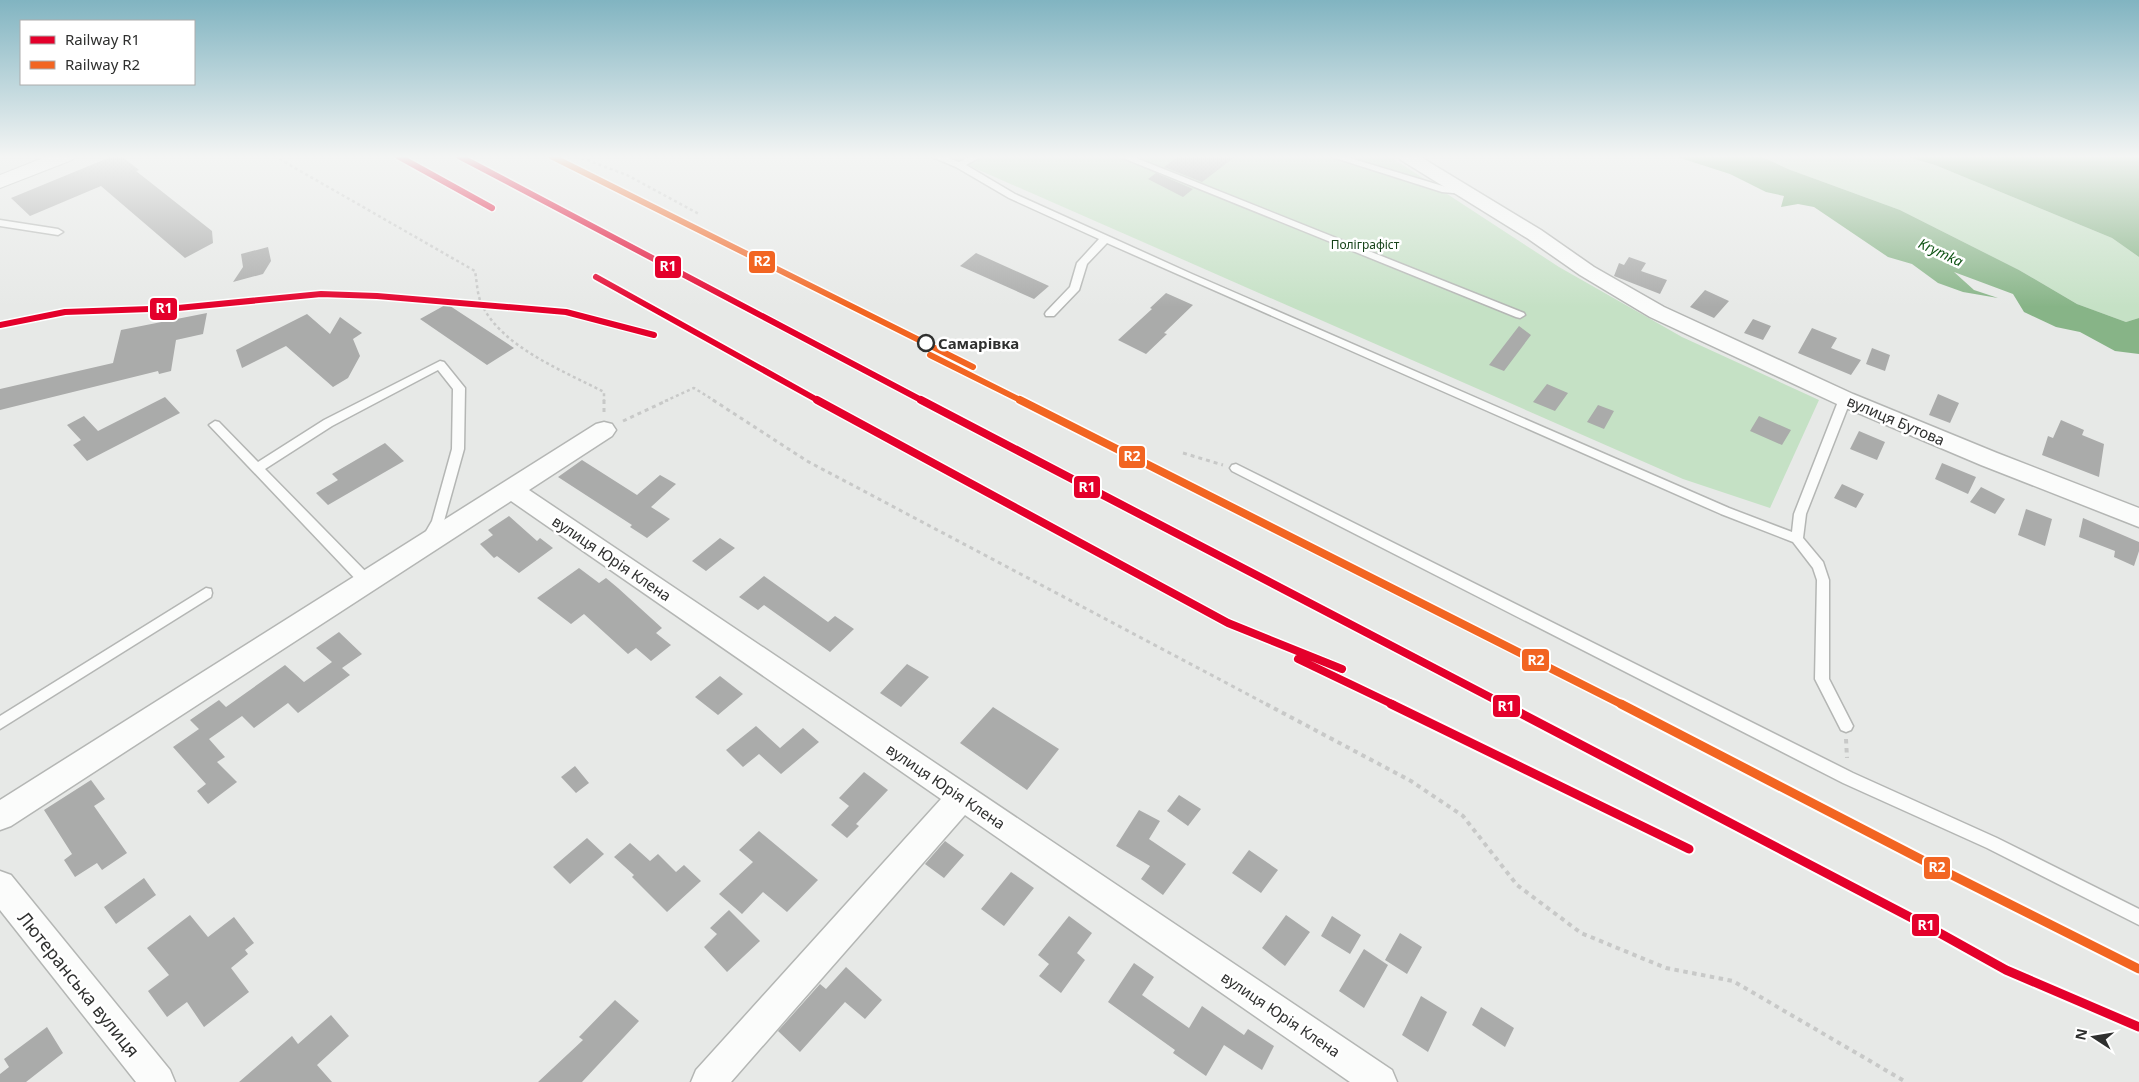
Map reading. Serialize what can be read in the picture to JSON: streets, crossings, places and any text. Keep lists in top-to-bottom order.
{
  "streets": {
    "street": ["вулиця Бутова", "вулиця Юрія Клена", "Лютеранська вулиця"]
  },
  "water": ["Krymka"],
  "parks": ["Поліграфіст"],
  "places": ["Самарівка"],
  "lines": ["rail line R1", "rail line R2"],
  "legend": ["Railway R1", "Railway R2"],
  "north": "left"
}
